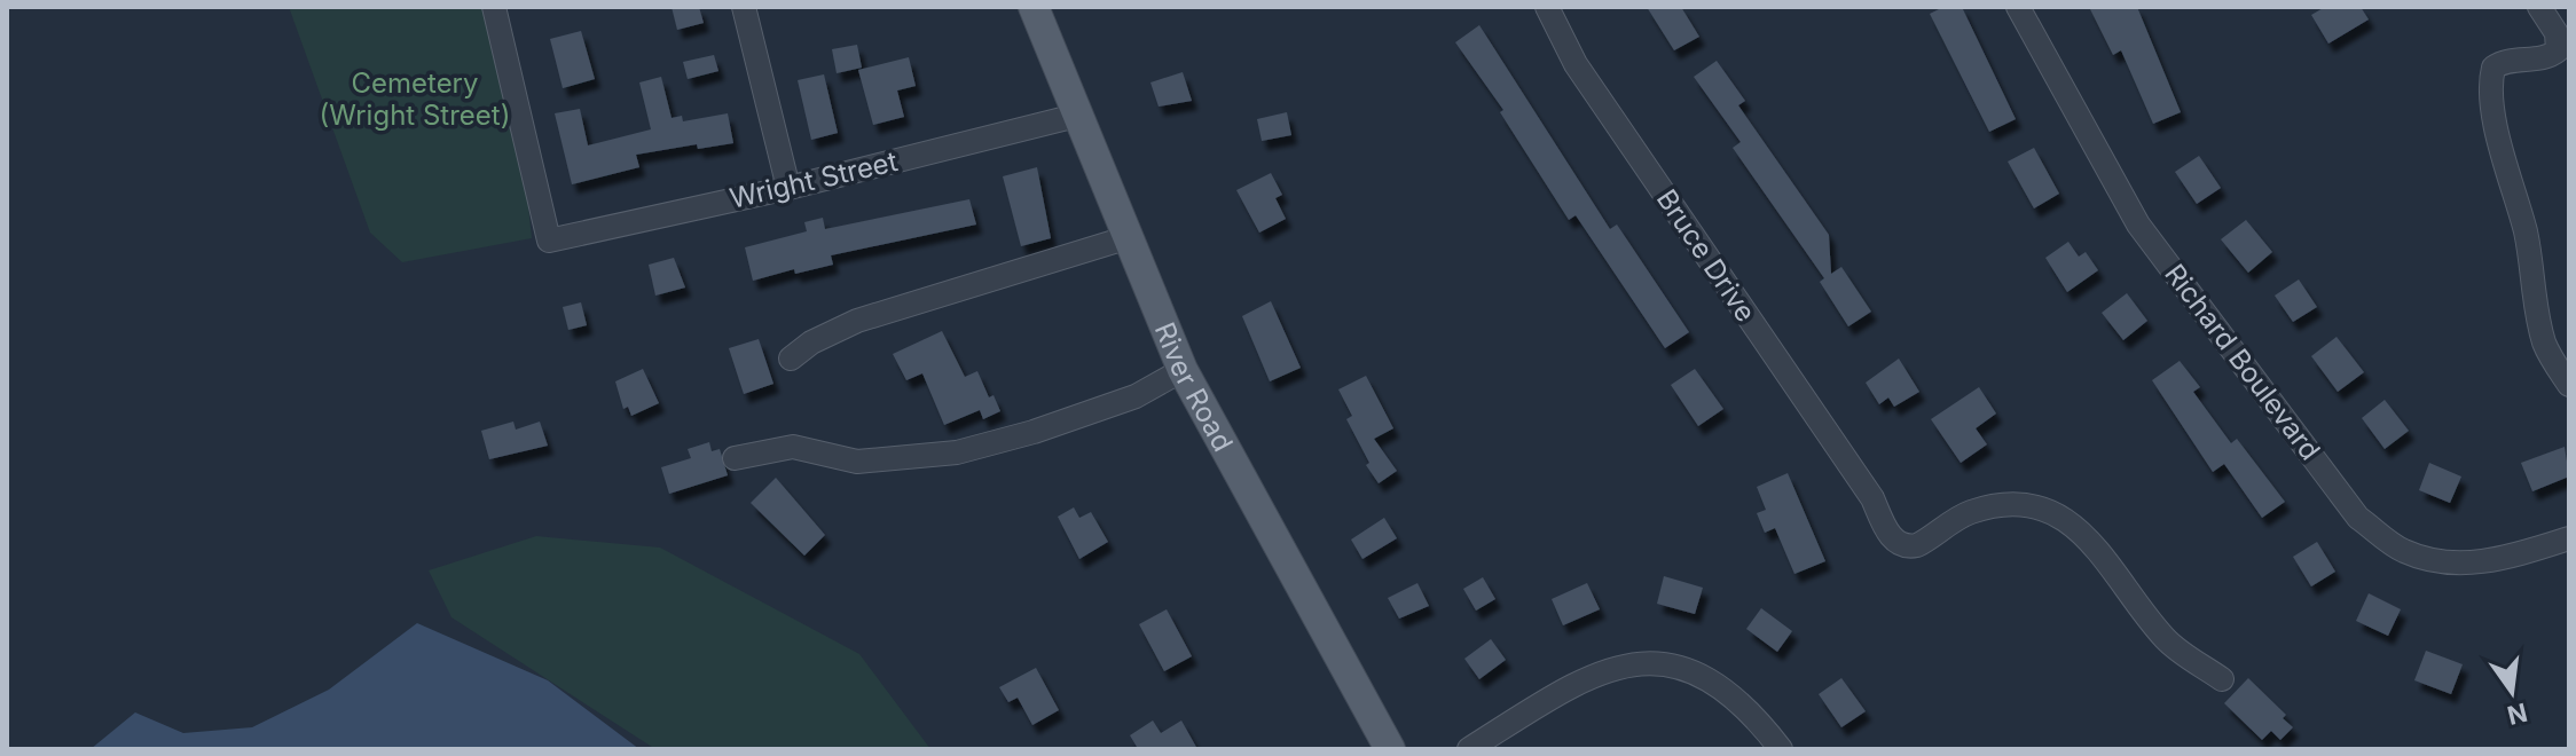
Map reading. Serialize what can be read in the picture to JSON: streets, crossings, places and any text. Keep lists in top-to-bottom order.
{
  "streets": {
    "main road": ["River Road"],
    "street": ["Wright Street", "Bruce Drive", "Richard Boulevard"]
  },
  "crossings": [
    ["Wright Street", "River Road"]
  ],
  "parks": ["Cemetery (Wright Street)"],
  "north": "bottom"
}
